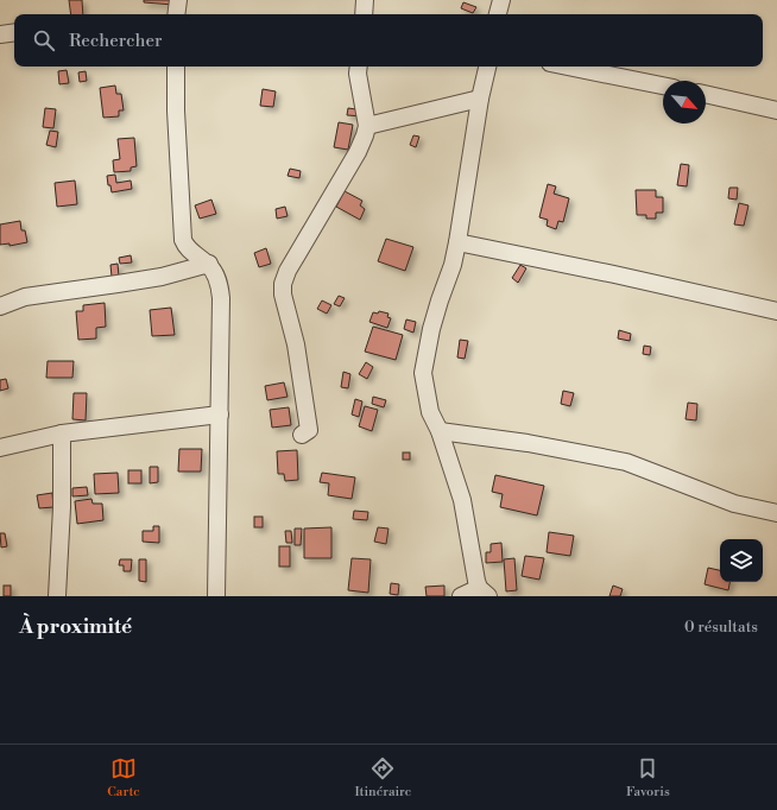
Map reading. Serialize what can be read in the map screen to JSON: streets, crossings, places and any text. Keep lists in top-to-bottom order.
{
  "north": "bottom right",
  "page": {
    "search": "Rechercher",
    "heading": ["À proximité", "0 résultats"],
    "nav": ["Carte", "Itinéraire", "Favoris"]
  }
}
